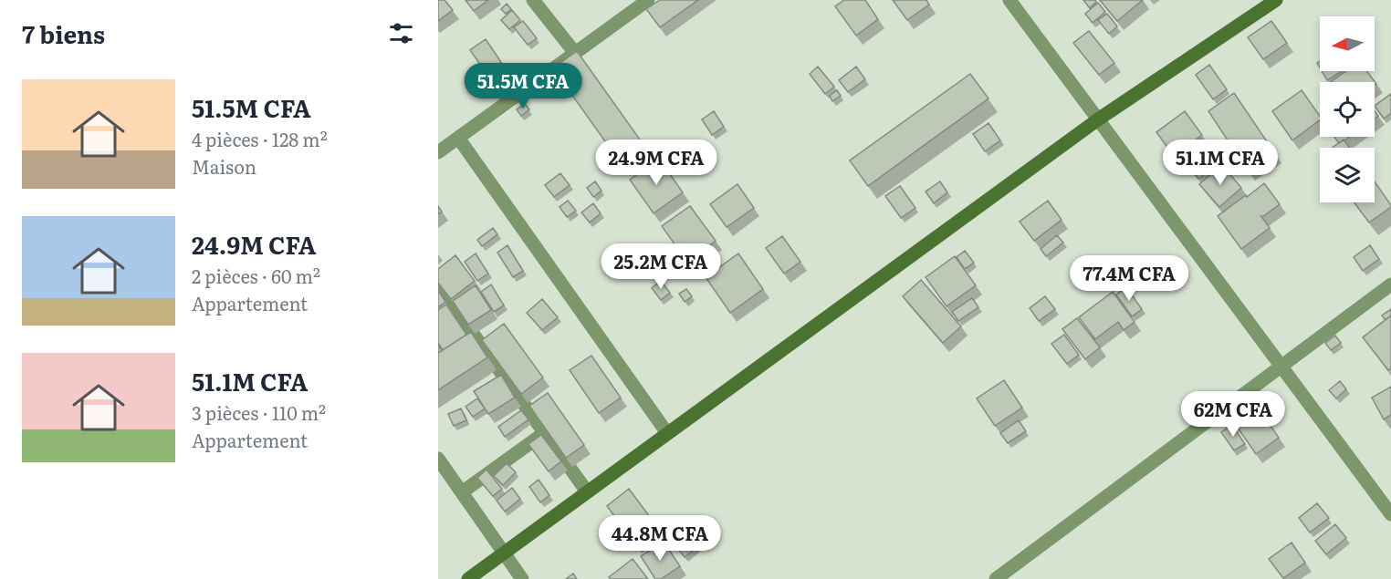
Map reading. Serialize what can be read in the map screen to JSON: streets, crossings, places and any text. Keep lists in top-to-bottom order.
{
  "north": "left",
  "page": {
    "heading": "7 biens",
    "price": [
      "51.5M CFA",
      "24.9M CFA",
      "51.1M CFA",
      "25.2M CFA",
      "77.4M CFA",
      "62M CFA",
      "44.8M CFA"
    ],
    "list": [
      {
        "name": "51.5M CFA",
        "note": "4 pièces · 128 m² · Maison"
      },
      {
        "name": "24.9M CFA",
        "note": "2 pièces · 60 m² · Appartement"
      },
      {
        "name": "51.1M CFA",
        "note": "3 pièces · 110 m² · Appartement"
      }
    ]
  }
}
